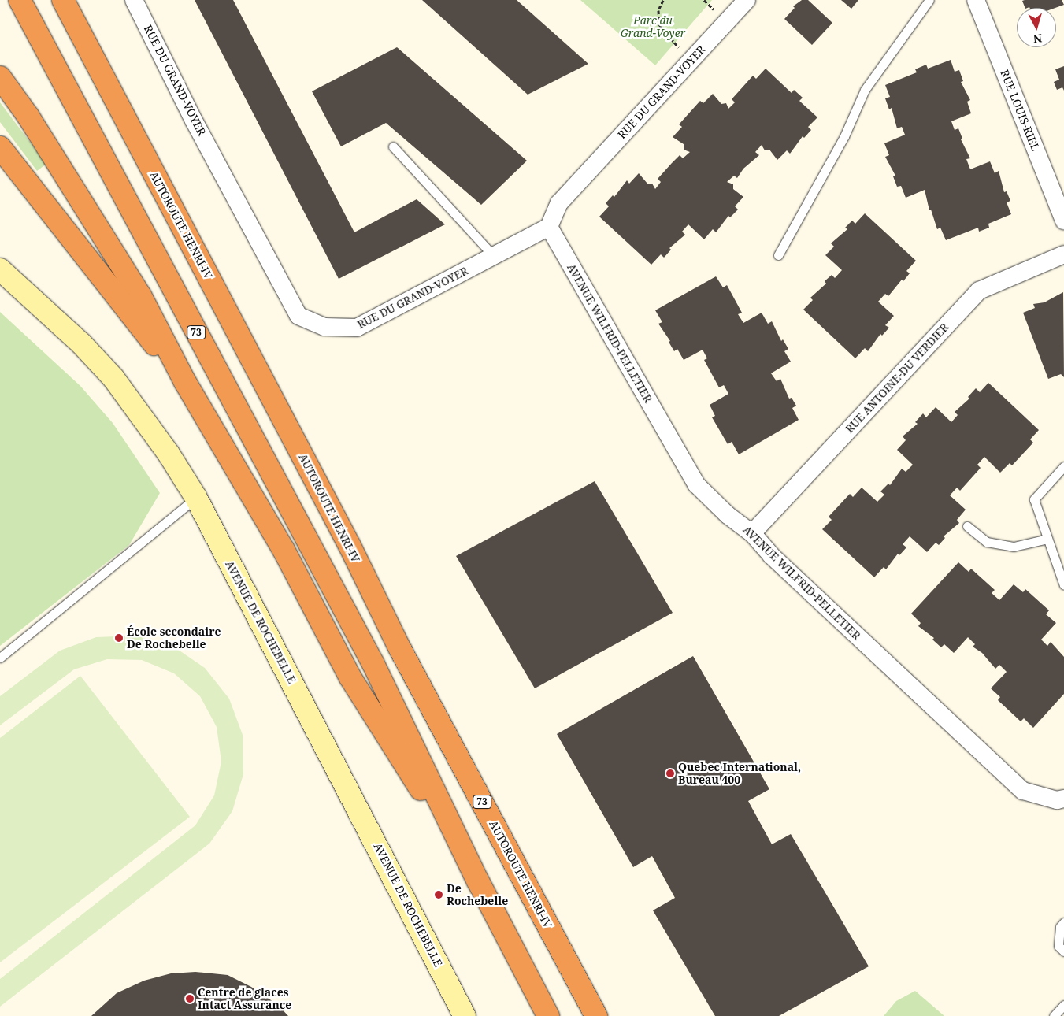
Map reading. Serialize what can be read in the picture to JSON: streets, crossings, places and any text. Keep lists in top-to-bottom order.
{
  "streets": {
    "highway": ["AUTOROUTE HENRI-IV", "73"],
    "street": [
      "RUE DU GRAND-VOYER",
      "RUE LOUIS-RIEL",
      "AVENUE WILFRID-PELLETIER",
      "RUE ANTOINE-DU VERDIER",
      "AVENUE DE ROCHEBELLE"
    ]
  },
  "crossings": [
    ["RUE DU GRAND-VOYER", "AVENUE WILFRID-PELLETIER"],
    ["AVENUE WILFRID-PELLETIER", "RUE ANTOINE-DU VERDIER"]
  ],
  "parks": ["Parc du Grand-Voyer"],
  "places": [
    "École secondaire De Rochebelle",
    "Quebec International, Bureau 400",
    "De Rochebelle",
    "Centre de glaces Intact Assurance"
  ],
  "north": "bottom"
}
